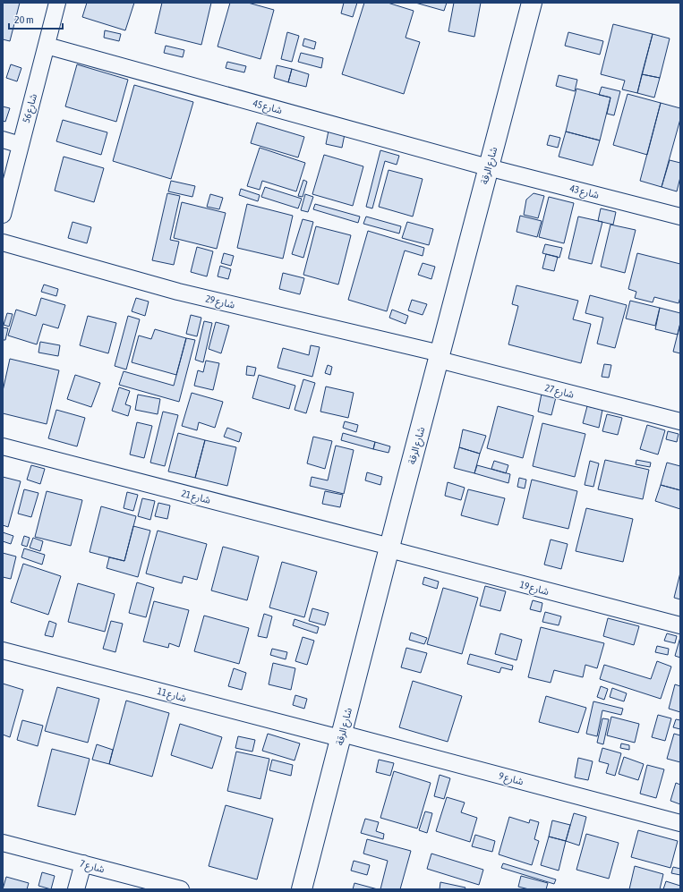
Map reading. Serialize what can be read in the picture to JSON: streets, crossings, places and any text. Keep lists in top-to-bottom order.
{
  "streets": {
    "street": [
      "شارع 45",
      "شارع 56",
      "شارع الرقة",
      "شارع 43",
      "شارع 29",
      "شارع 27",
      "شارع 21",
      "شارع 19",
      "شارع 11",
      "شارع 9",
      "شارع 7"
    ]
  },
  "crossings": [
    ["شارع 45", "شارع 56"],
    ["شارع 45", "شارع الرقة"],
    ["شارع 45", "شارع 43"],
    ["شارع الرقة", "شارع 43"],
    ["شارع الرقة", "شارع 29"],
    ["شارع الرقة", "شارع 27"],
    ["شارع الرقة", "شارع 21"],
    ["شارع الرقة", "شارع 19"],
    ["شارع الرقة", "شارع 11"],
    ["شارع الرقة", "شارع 9"],
    ["شارع 29", "شارع 27"],
    ["شارع 21", "شارع 19"],
    ["شارع 11", "شارع 9"]
  ],
  "scale_bar": "20 m"
}
